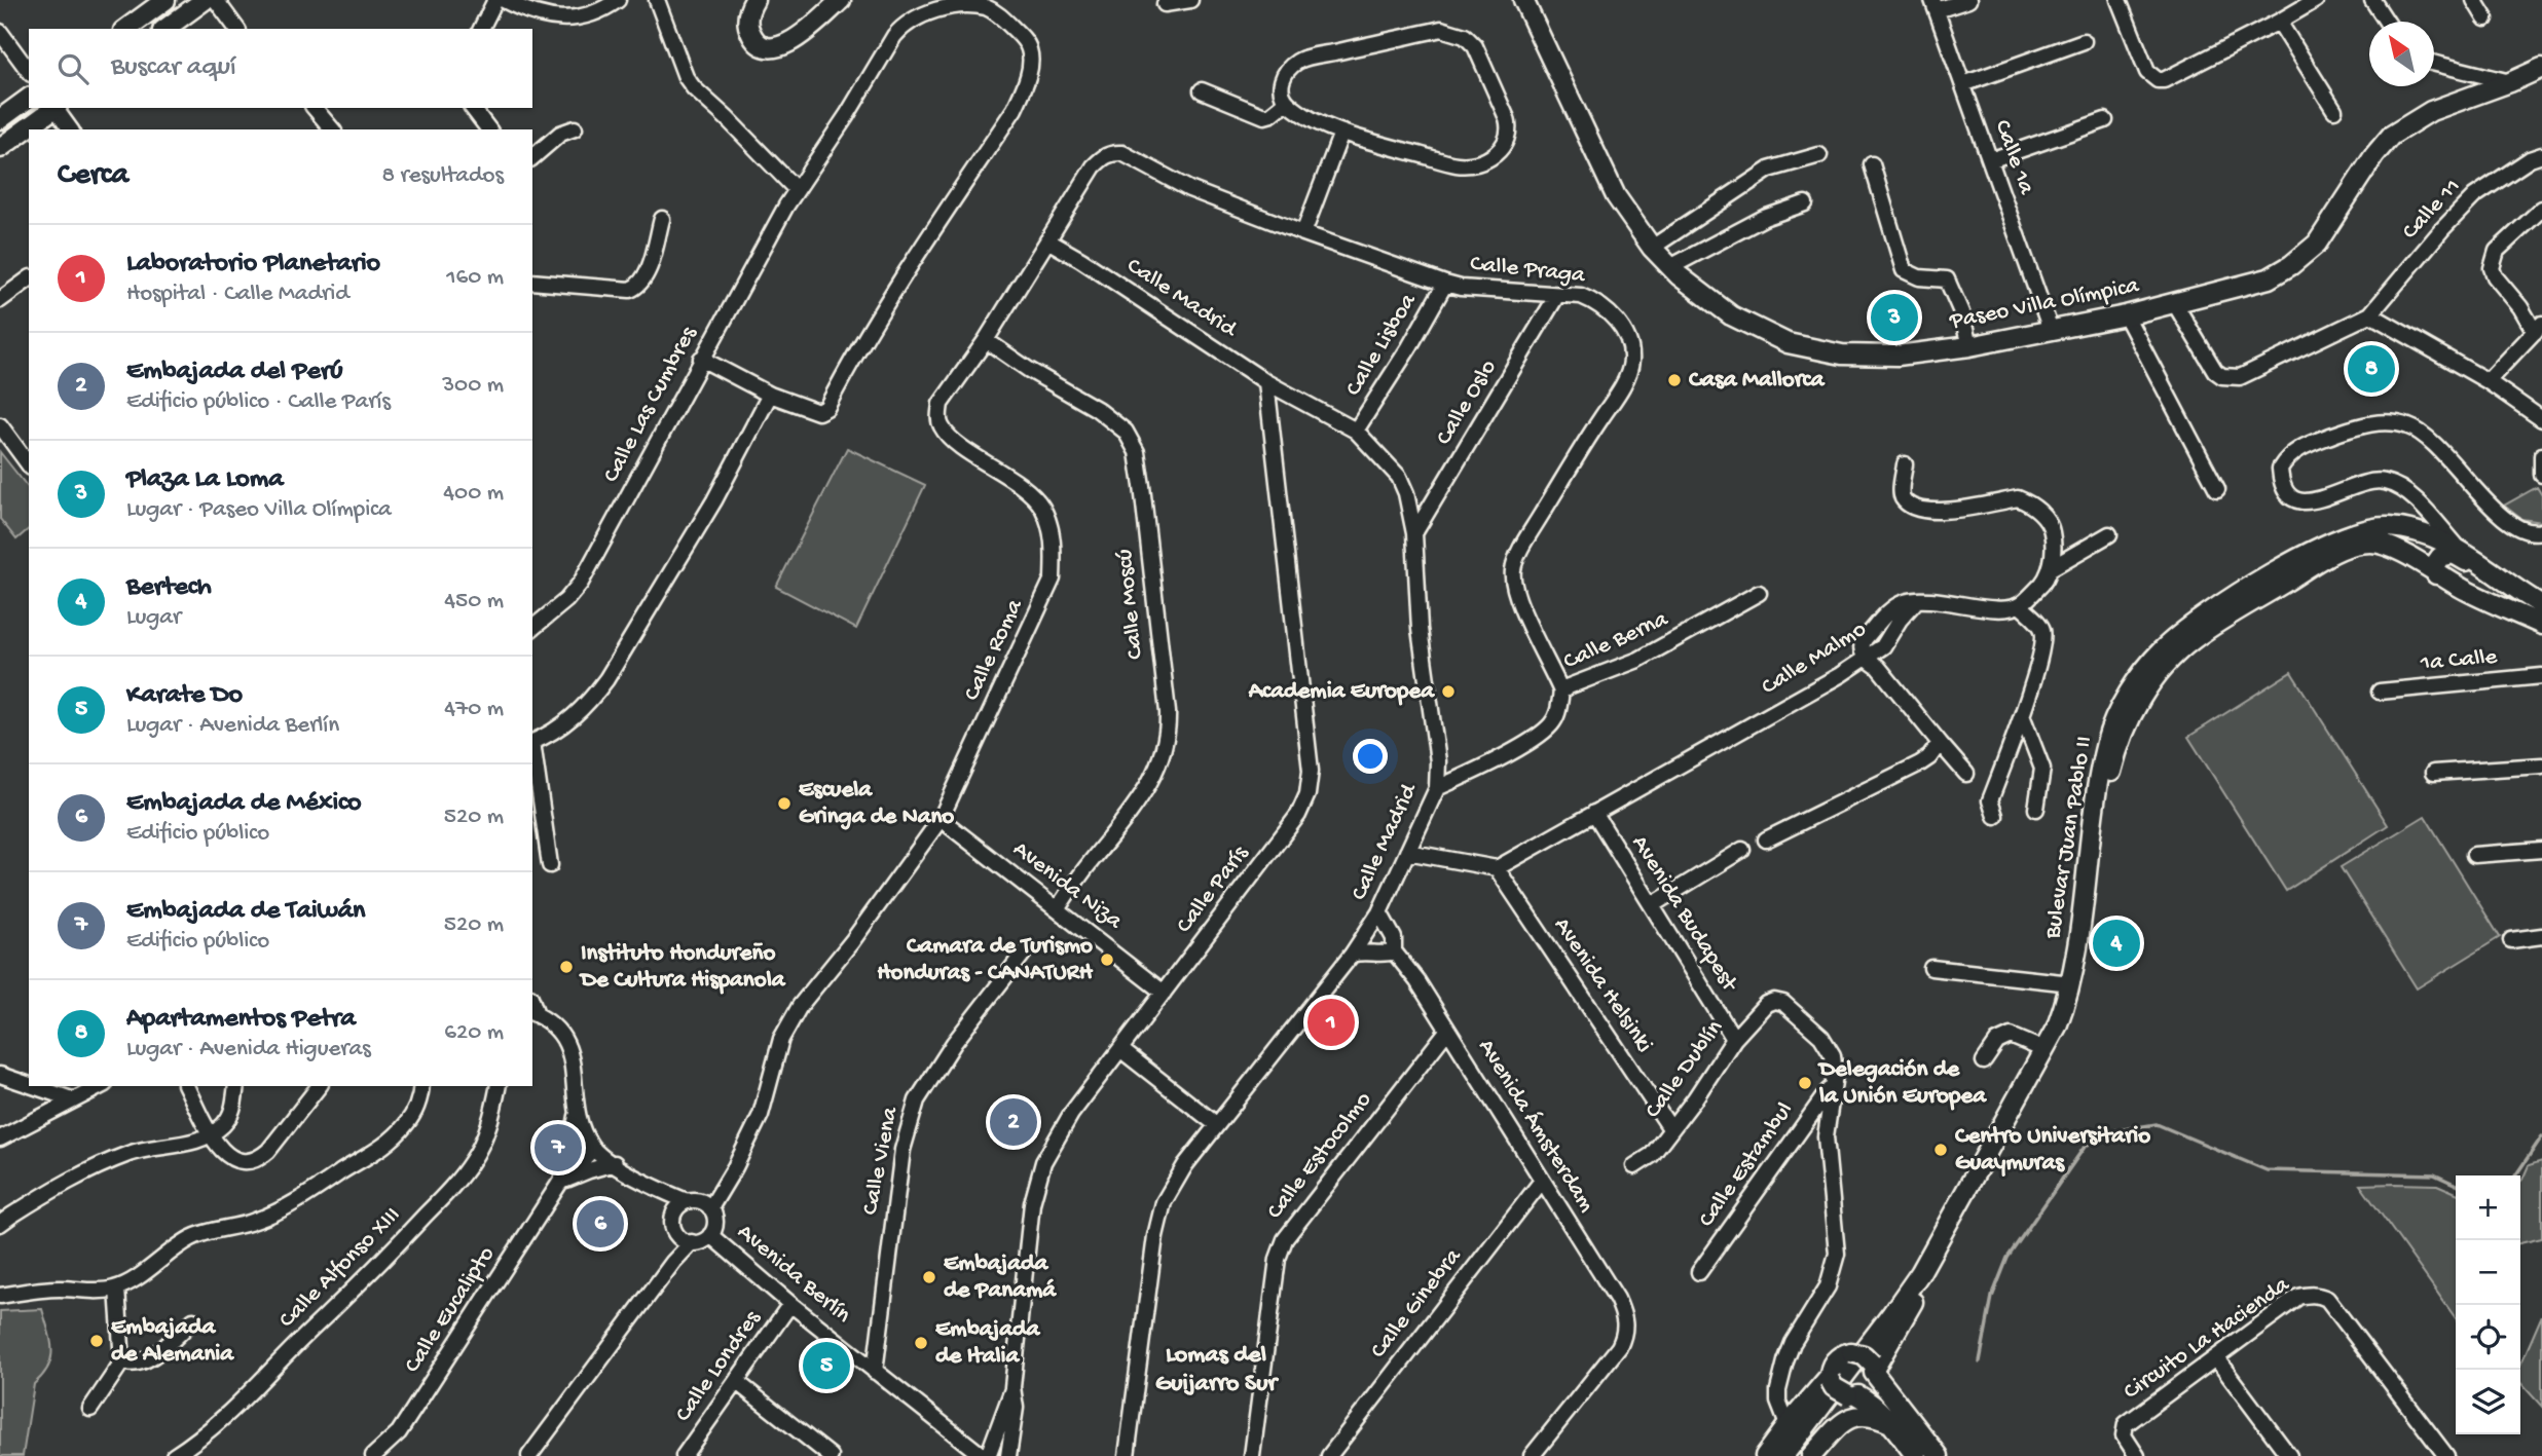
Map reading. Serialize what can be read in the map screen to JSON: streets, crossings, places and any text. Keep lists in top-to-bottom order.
{
  "streets": {
    "main road": ["Paseo Villa Olímpica", "Bulevar Juan Pablo II"],
    "street": [
      "Calle 1a",
      "Calle 11",
      "Calle Praga",
      "Calle Madrid",
      "Calle Lisboa",
      "Calle Oslo",
      "Calle Las Cumbres",
      "Calle Moscú",
      "Calle Berna",
      "Calle Roma",
      "Calle Malmo",
      "1a Calle",
      "Avenida Niza",
      "Calle París",
      "Avenida Budapest",
      "Avenida Helsinki",
      "Calle Dublín",
      "Avenida Ámsterdam",
      "Calle Estocolmo",
      "Calle Viena",
      "Calle Estambul",
      "Calle Alfonso XIII",
      "Avenida Berlín",
      "Calle Ginebra",
      "Calle Eucalipto",
      "Circuito La Hacienda",
      "Calle Londres"
    ]
  },
  "crossings": [
    ["Calle 1a", "Paseo Villa Olímpica"],
    ["Calle Praga", "Calle Lisboa"],
    ["Calle Praga", "Calle Oslo"],
    ["Calle Praga", "Calle Berna"],
    ["Calle Praga", "Calle Roma"],
    ["Calle Madrid", "Calle Lisboa"],
    ["Calle Madrid", "Calle Oslo"],
    ["Calle Madrid", "Calle Berna"],
    ["Calle Madrid", "Calle Roma"],
    ["Calle Madrid", "Calle París"],
    ["Calle Madrid", "Avenida Ámsterdam"],
    ["Calle Moscú", "Calle Roma"],
    ["Calle Moscú", "Avenida Niza"],
    ["Calle Roma", "Avenida Niza"],
    ["Calle Roma", "Avenida Berlín"],
    ["Calle Malmo", "Avenida Budapest"],
    ["Calle Malmo", "Avenida Helsinki"],
    ["Avenida Niza", "Calle París"],
    ["Calle París", "Avenida Berlín"],
    ["Avenida Budapest", "Calle Dublín"],
    ["Avenida Helsinki", "Calle Dublín"],
    ["Calle Dublín", "Calle Estambul"],
    ["Avenida Ámsterdam", "Calle Estocolmo"],
    ["Avenida Ámsterdam", "Calle Ginebra"],
    ["Calle Viena", "Avenida Berlín"],
    ["Avenida Berlín", "Calle Londres"]
  ],
  "districts": ["Lomas del Guijarro Sur"],
  "places": [
    "Casa Mallorca",
    "Academia Europea",
    "Escuela Gringa de Nano",
    "Camara de Turismo Honduras - CANATURH",
    "Instituto Hondureño De Cultura Hispanola",
    "Delegación de la Unión Europea",
    "Centro Universitario Guaymuras",
    "Embajada de Panamá",
    "Embajada de Alemania",
    "Embajada de Italia"
  ],
  "north": "top left",
  "page": {
    "search": "Buscar aquí",
    "heading": ["Cerca", "8 resultados"],
    "list": [
      {
        "mark": "1",
        "name": "Laboratorio Planetario",
        "note": "Hospital · Calle Madrid",
        "value": "160 m"
      },
      {
        "mark": "2",
        "name": "Embajada del Perú",
        "note": "Edificio público · Calle París",
        "value": "300 m"
      },
      {
        "mark": "3",
        "name": "Plaza La Loma",
        "note": "Lugar · Paseo Villa Olímpica",
        "value": "400 m"
      },
      {
        "mark": "4",
        "name": "Bertech",
        "note": "Lugar",
        "value": "450 m"
      },
      {
        "mark": "5",
        "name": "Karate Do",
        "note": "Lugar · Avenida Berlín",
        "value": "470 m"
      },
      {
        "mark": "6",
        "name": "Embajada de México",
        "note": "Edificio público",
        "value": "520 m"
      },
      {
        "mark": "7",
        "name": "Embajada de Taiwán",
        "note": "Edificio público",
        "value": "520 m"
      },
      {
        "mark": "8",
        "name": "Apartamentos Petra",
        "note": "Lugar · Avenida Higueras",
        "value": "620 m"
      }
    ],
    "pins": [
      "3",
      "8",
      "4",
      "1",
      "2",
      "7",
      "6",
      "5"
    ],
    "map_buttons": ["+", "−"]
  }
}
